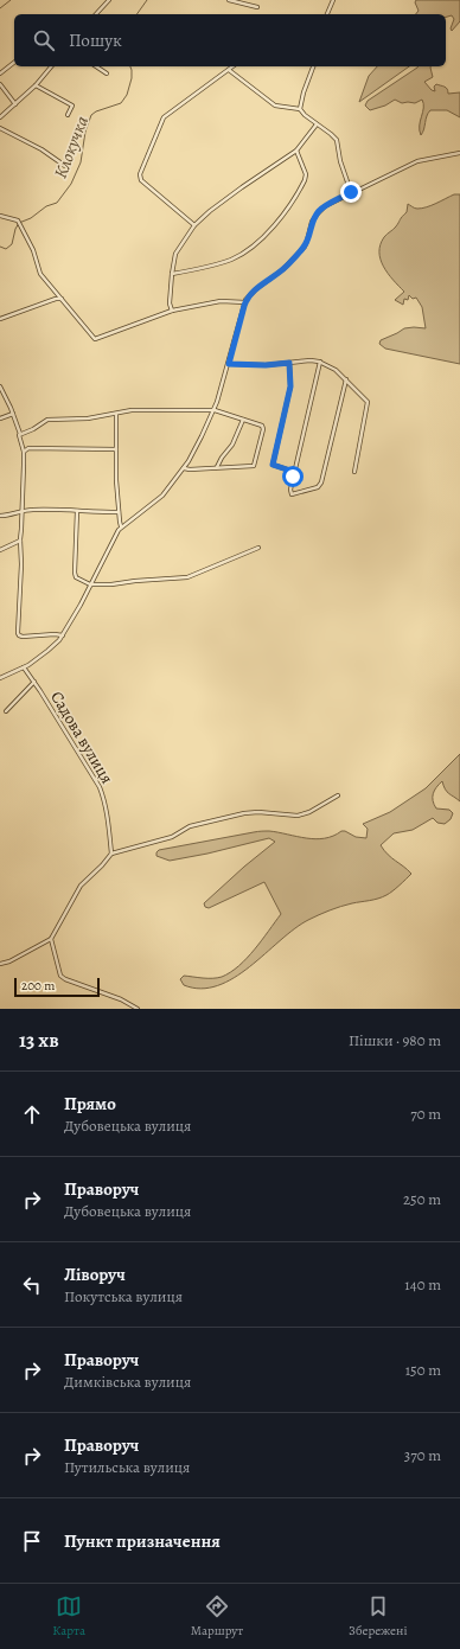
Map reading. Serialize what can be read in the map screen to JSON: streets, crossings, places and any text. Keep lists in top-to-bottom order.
{
  "streets": {
    "street": ["Садова вулиця"]
  },
  "water": ["Клокучка"],
  "scale_bar": "200 m",
  "page": {
    "search": "Пошук",
    "scale": "200 m",
    "heading": ["13 хв", "Пішки · 980 m"],
    "list": [
      ["Прямо", "Дубовецька вулиця", "70 m"],
      ["Праворуч", "Дубовецька вулиця", "250 m"],
      ["Ліворуч", "Покутська вулиця", "140 m"],
      ["Праворуч", "Димківська вулиця", "150 m"],
      ["Праворуч", "Путильська вулиця", "370 m"],
      "Пункт призначення"
    ],
    "nav": ["Карта", "Маршрут", "Збережені"]
  }
}
